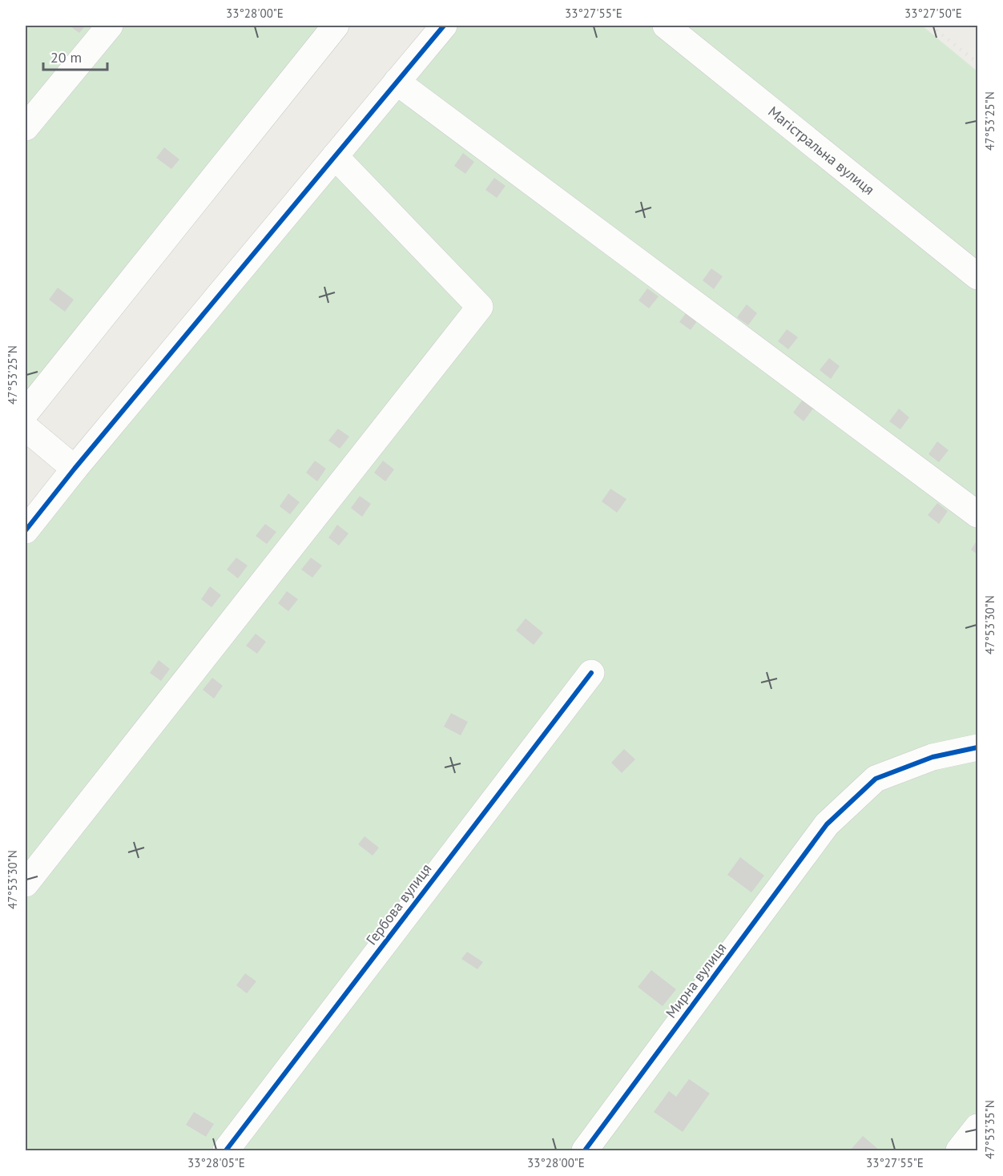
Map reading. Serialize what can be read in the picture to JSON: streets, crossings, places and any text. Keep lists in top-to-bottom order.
{
  "streets": {
    "street": ["Магістральна вулиця", "Гербова вулиця", "Мирна вулиця"]
  },
  "scale_bar": "20 m",
  "coordinates": [
    "33°28'00\"E",
    "33°27'55\"E",
    "33°27'50\"E",
    "47°53'25\"N",
    "47°53'30\"N",
    "47°53'35\"N",
    "33°28'05\"E"
  ]
}
